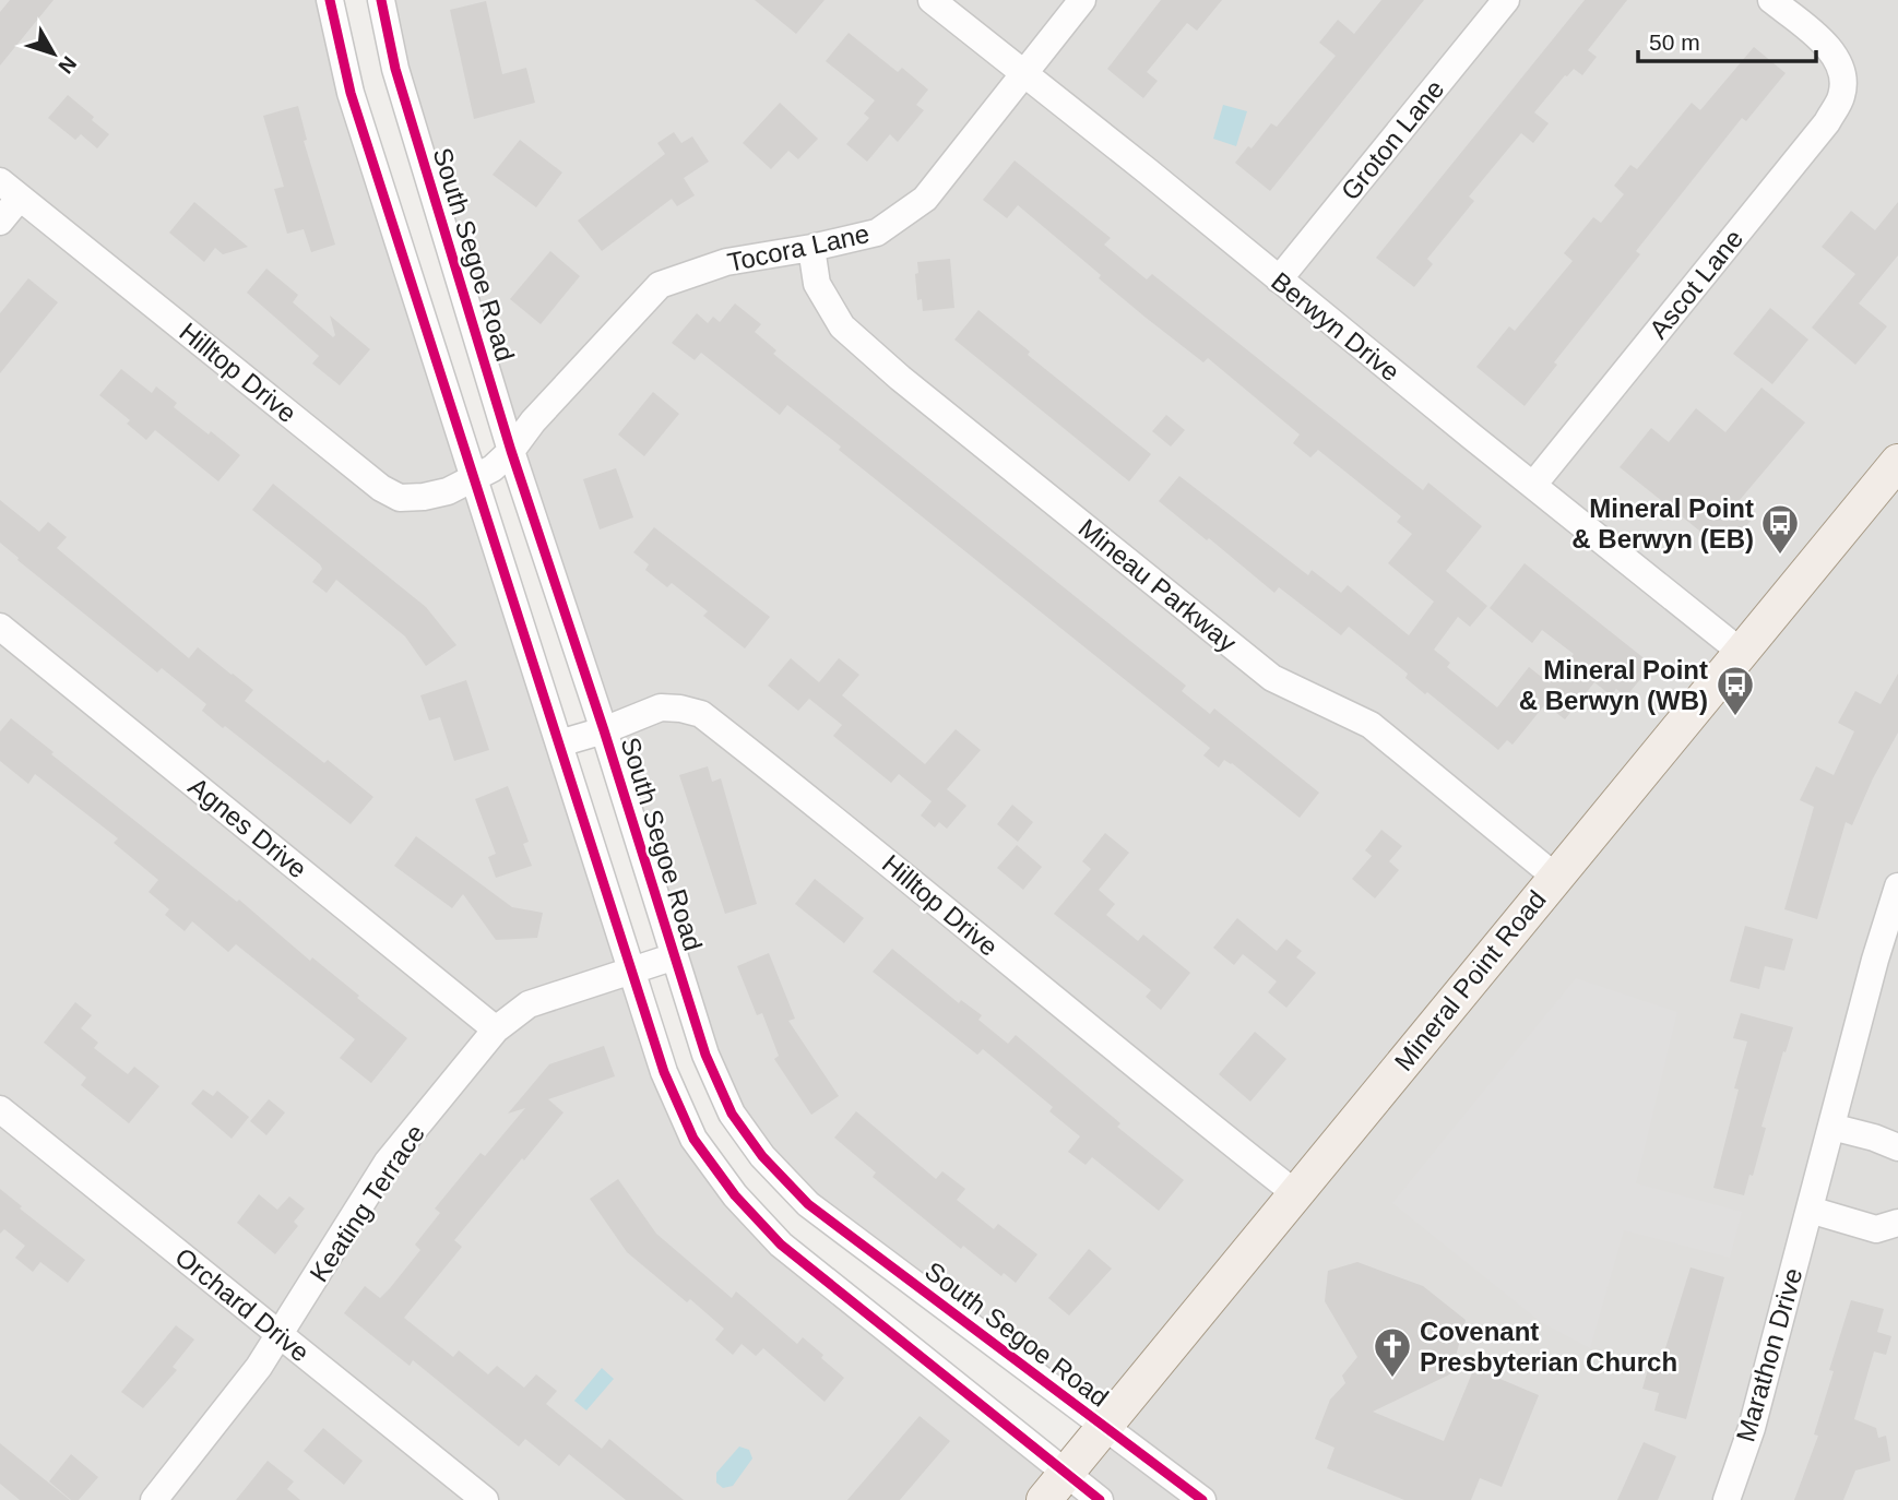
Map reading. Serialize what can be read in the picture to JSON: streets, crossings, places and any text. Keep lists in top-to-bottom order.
{
  "streets": {
    "main road": ["Mineral Point Road"],
    "street": [
      "Groton Lane",
      "Tocora Lane",
      "South Segoe Road",
      "Ascot Lane",
      "Berwyn Drive",
      "Hilltop Drive",
      "Mineau Parkway",
      "Agnes Drive",
      "Keating Terrace",
      "Orchard Drive",
      "Marathon Drive"
    ]
  },
  "crossings": [
    ["Groton Lane", "Berwyn Drive"],
    ["Tocora Lane", "South Segoe Road"],
    ["Tocora Lane", "Berwyn Drive"],
    ["Tocora Lane", "Hilltop Drive"],
    ["Tocora Lane", "Mineau Parkway"],
    ["South Segoe Road", "Hilltop Drive"],
    ["South Segoe Road", "Mineral Point Road"],
    ["South Segoe Road", "Keating Terrace"],
    ["Ascot Lane", "Berwyn Drive"],
    ["Berwyn Drive", "Mineral Point Road"],
    ["Hilltop Drive", "Mineral Point Road"],
    ["Mineau Parkway", "Mineral Point Road"],
    ["Agnes Drive", "Keating Terrace"],
    ["Keating Terrace", "Orchard Drive"]
  ],
  "places": {
    "bus stop": ["Mineral Point & Berwyn (EB)", "Mineral Point & Berwyn (WB)"],
    "church": ["Covenant Presbyterian Church"]
  },
  "scale_bar": "50 m",
  "north": "bottom right"
}
